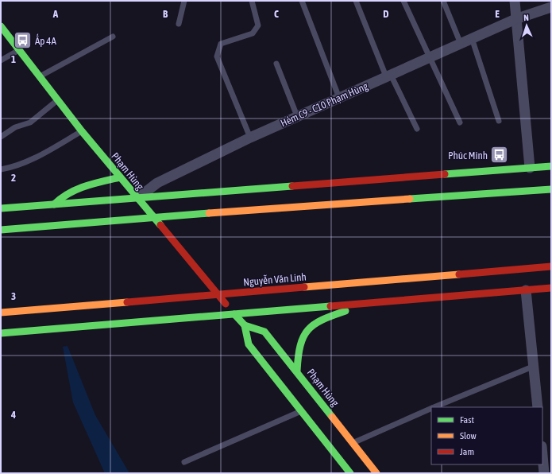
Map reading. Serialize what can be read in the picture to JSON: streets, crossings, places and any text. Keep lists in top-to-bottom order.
{
  "streets": {
    "main road": ["Phạm Hùng", "Nguyễn Văn Linh"],
    "street": ["Hẻm C9 - C10 Phạm Hùng"]
  },
  "crossings": [
    ["Hẻm C9 - C10 Phạm Hùng", "Phạm Hùng"],
    ["Phạm Hùng", "Nguyễn Văn Linh"]
  ],
  "places": {
    "bus stop": ["Ấp 4A", "Phúc Minh"]
  },
  "legend": ["Fast", "Slow", "Jam"],
  "north": "top",
  "grid": {
    "columns": [
      "A",
      "B",
      "C",
      "D",
      "E"
    ],
    "rows": [
      "1",
      "2",
      "3",
      "4"
    ]
  }
}
